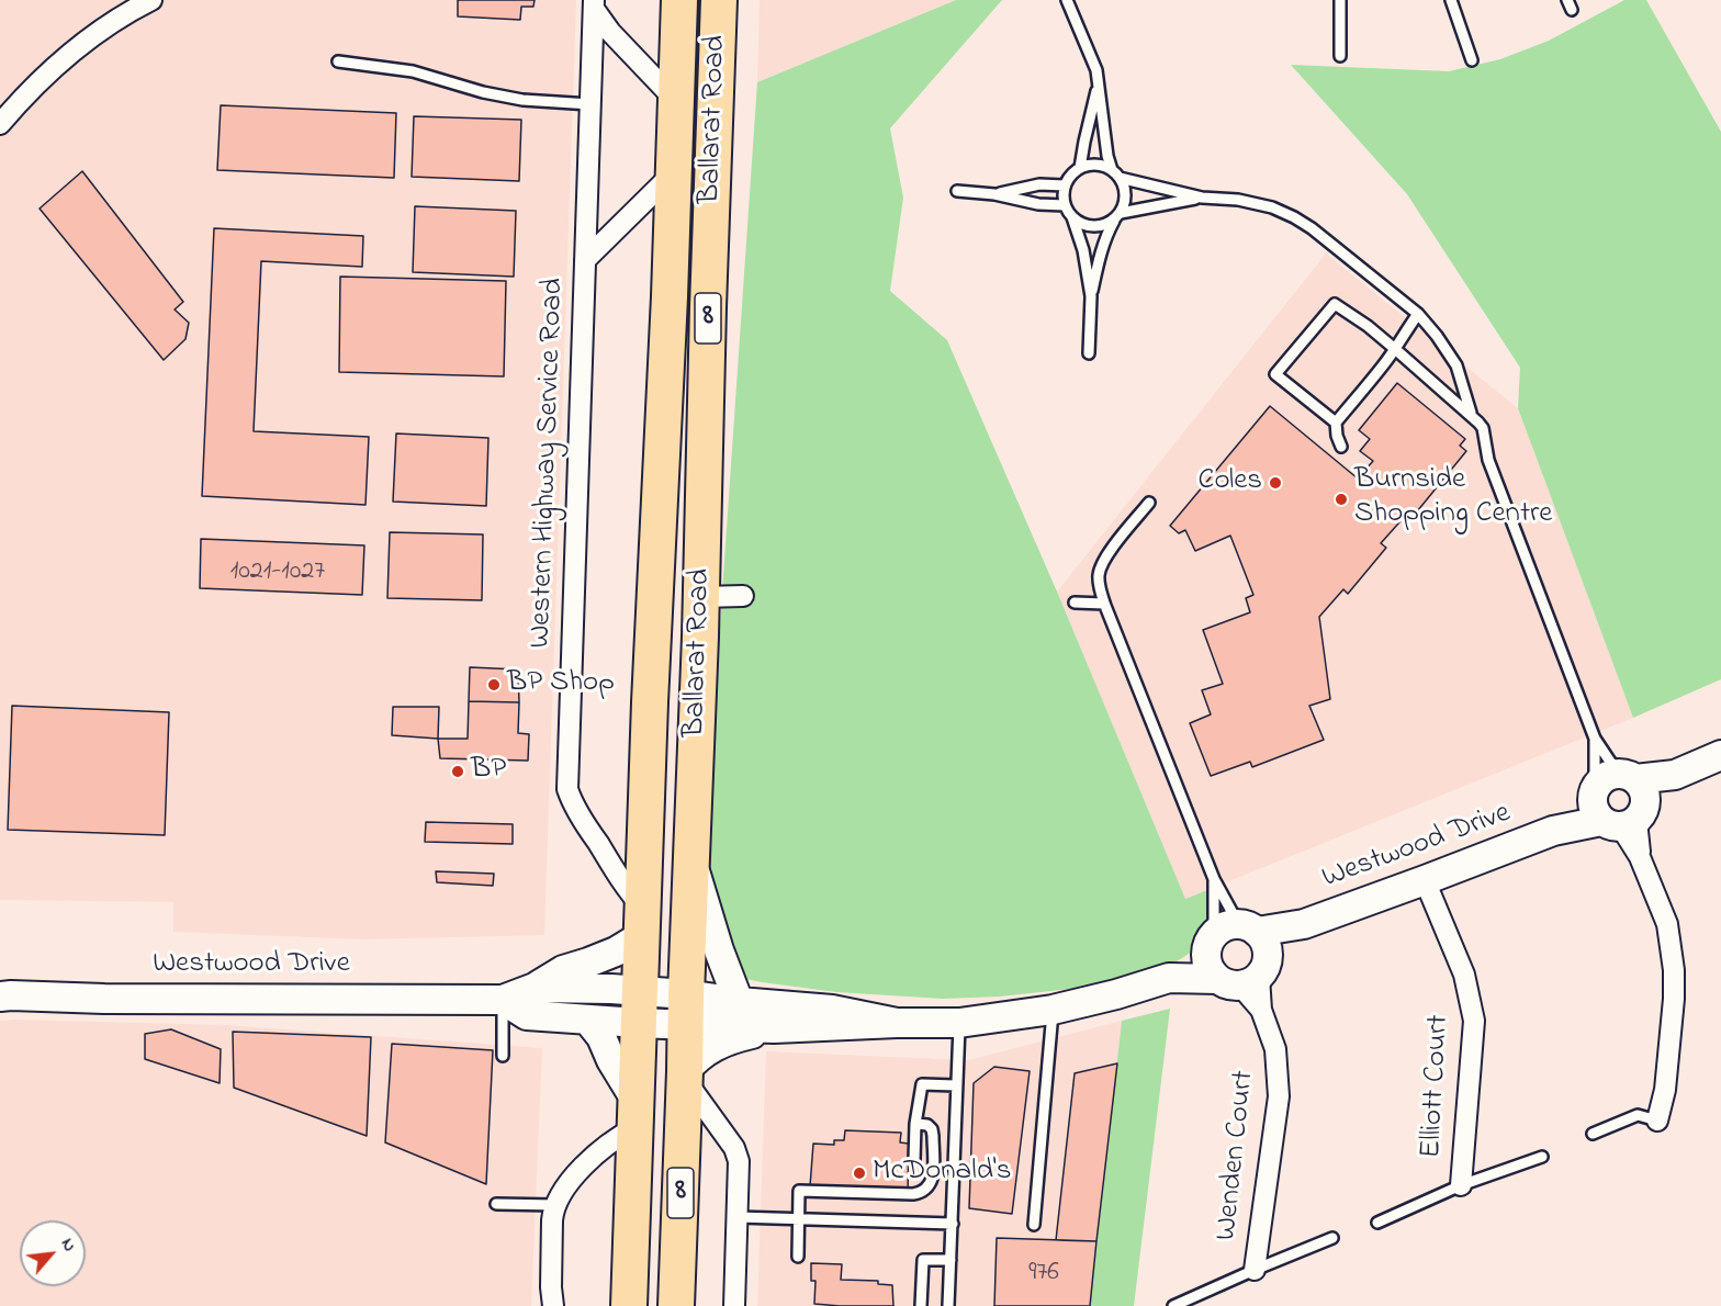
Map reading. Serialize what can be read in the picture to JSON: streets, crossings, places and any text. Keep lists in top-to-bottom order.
{
  "streets": {
    "highway": ["Ballarat Road", "8"],
    "street": [
      "Western Highway Service Road",
      "Westwood Drive",
      "Elliott Court",
      "Wenden Court"
    ]
  },
  "crossings": [
    ["Ballarat Road", "Western Highway Service Road"],
    ["Ballarat Road", "Westwood Drive"],
    ["Westwood Drive", "Elliott Court"],
    ["Westwood Drive", "Wenden Court"]
  ],
  "places": [
    "Coles",
    "Burnside Shopping Centre",
    "BP Shop",
    "BP",
    "McDonald's"
  ],
  "house_numbers": ["1021-1027", "976"],
  "north": "top right"
}
